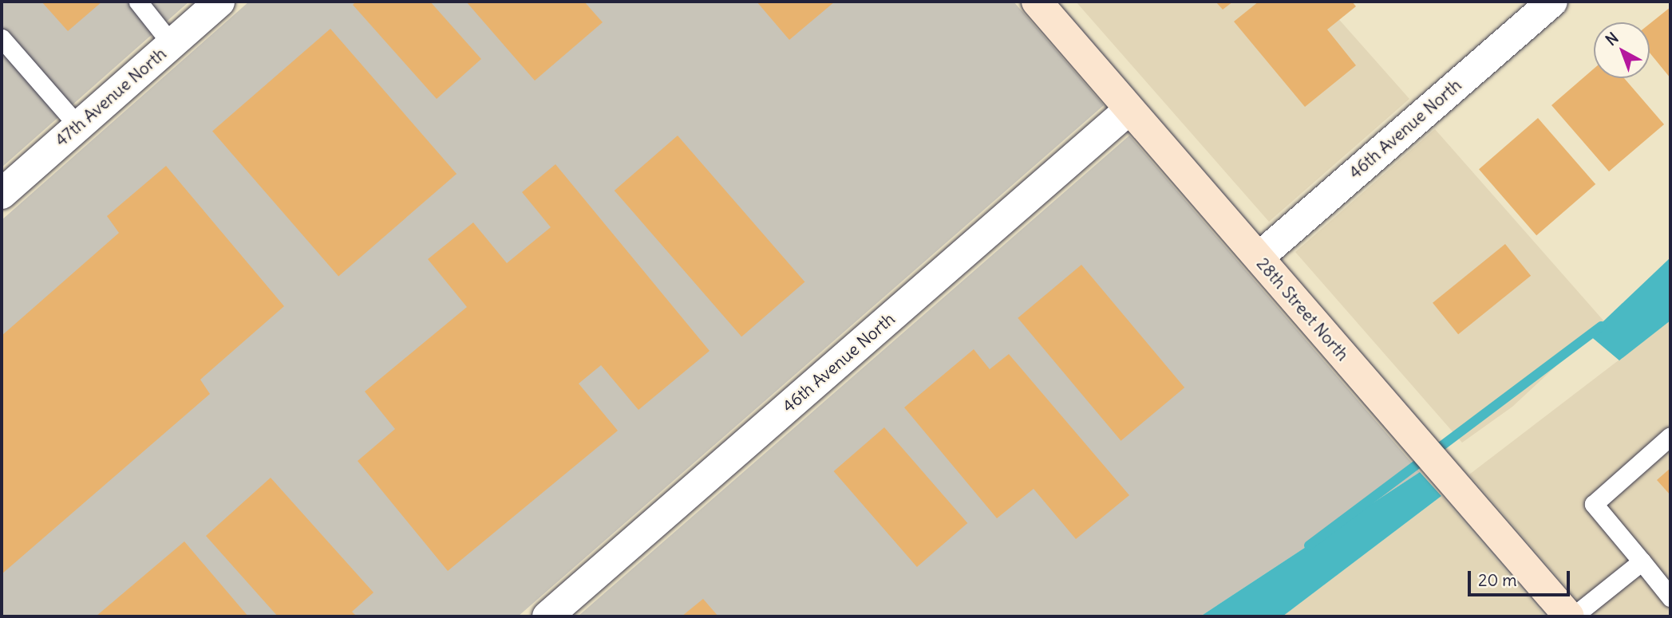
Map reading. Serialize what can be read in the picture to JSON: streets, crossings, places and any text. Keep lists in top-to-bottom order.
{
  "streets": {
    "street": ["47th Avenue North", "46th Avenue North", "28th Street North"]
  },
  "crossings": [
    ["46th Avenue North", "28th Street North"]
  ],
  "scale_bar": "20 m",
  "north": "top left"
}
